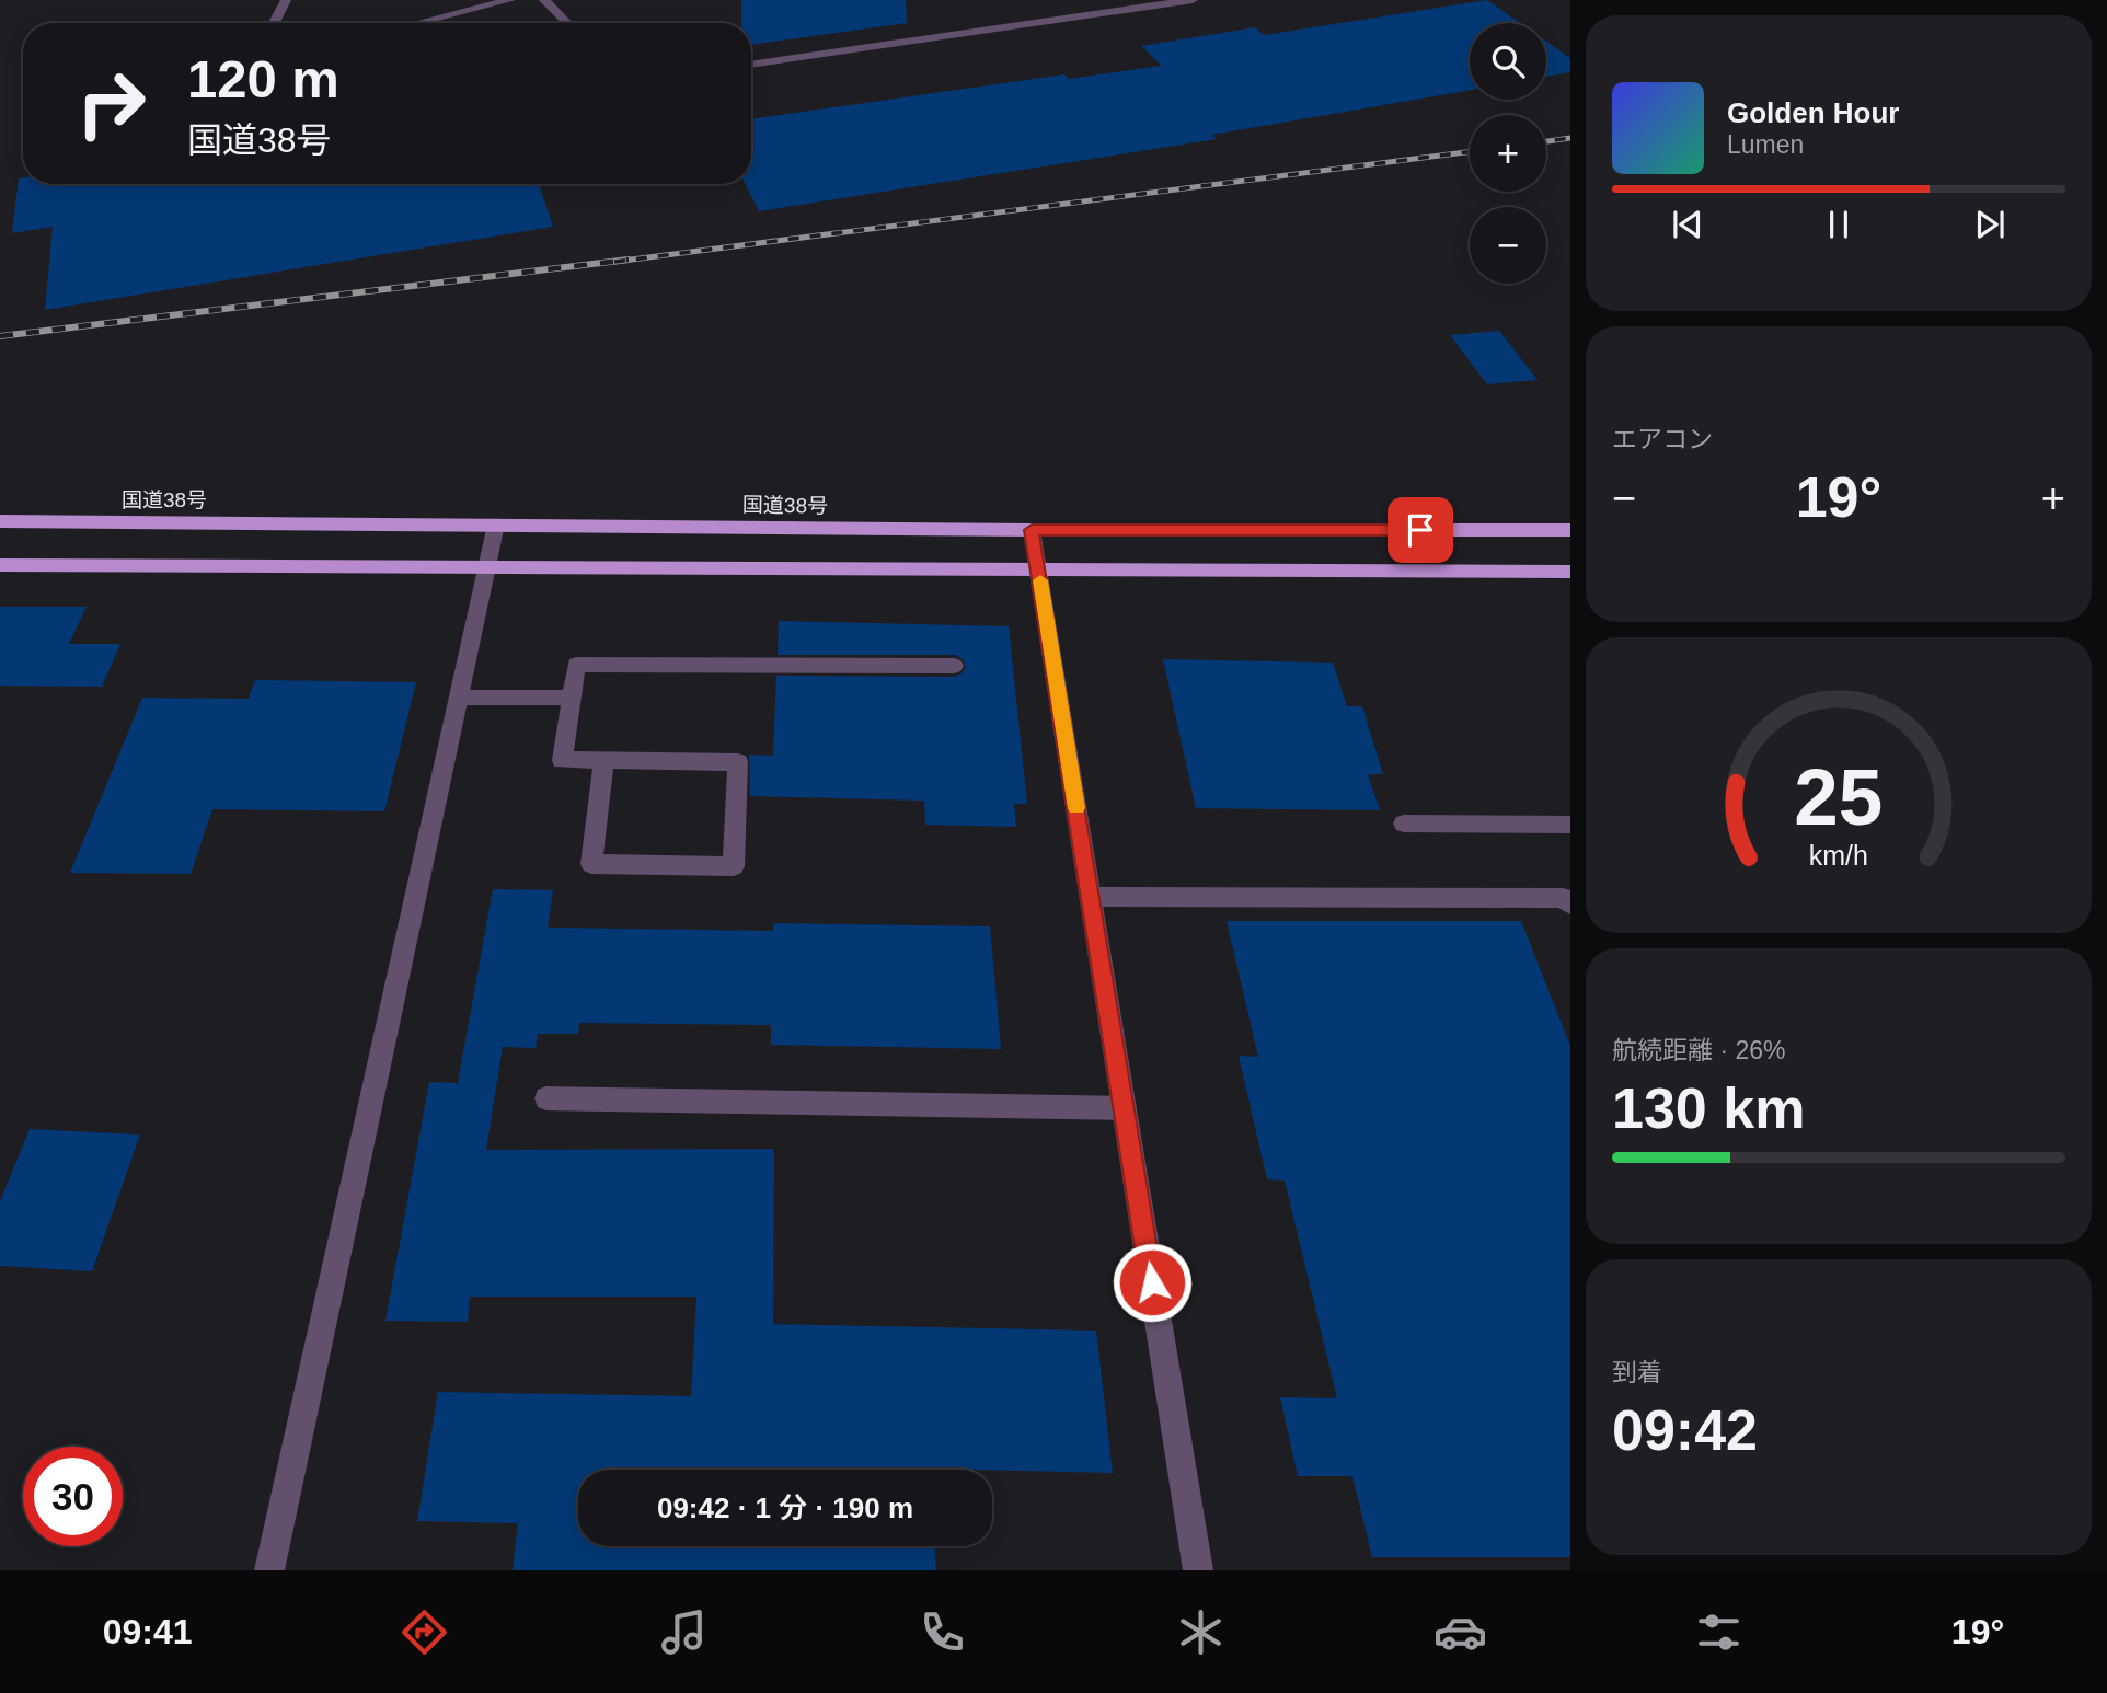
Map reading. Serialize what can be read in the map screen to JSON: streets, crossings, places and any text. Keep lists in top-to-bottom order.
{
  "streets": {
    "highway": ["国道38号"]
  },
  "page": {
    "map_buttons": ["+", "−"],
    "turn": ["120 m", "国道38号"],
    "song": ["Golden Hour", "Lumen"],
    "tile": [
      "エアコン",
      ["航続距離 · 26%", "130 km"],
      ["到着", "09:42"]
    ],
    "heat": ["−", "19°", "+"],
    "limit": "30",
    "trip": "09:42 · 1 分 · 190 m",
    "tabs": ["09:41", "19°"],
    "gauge": ["25", "km/h"]
  }
}
